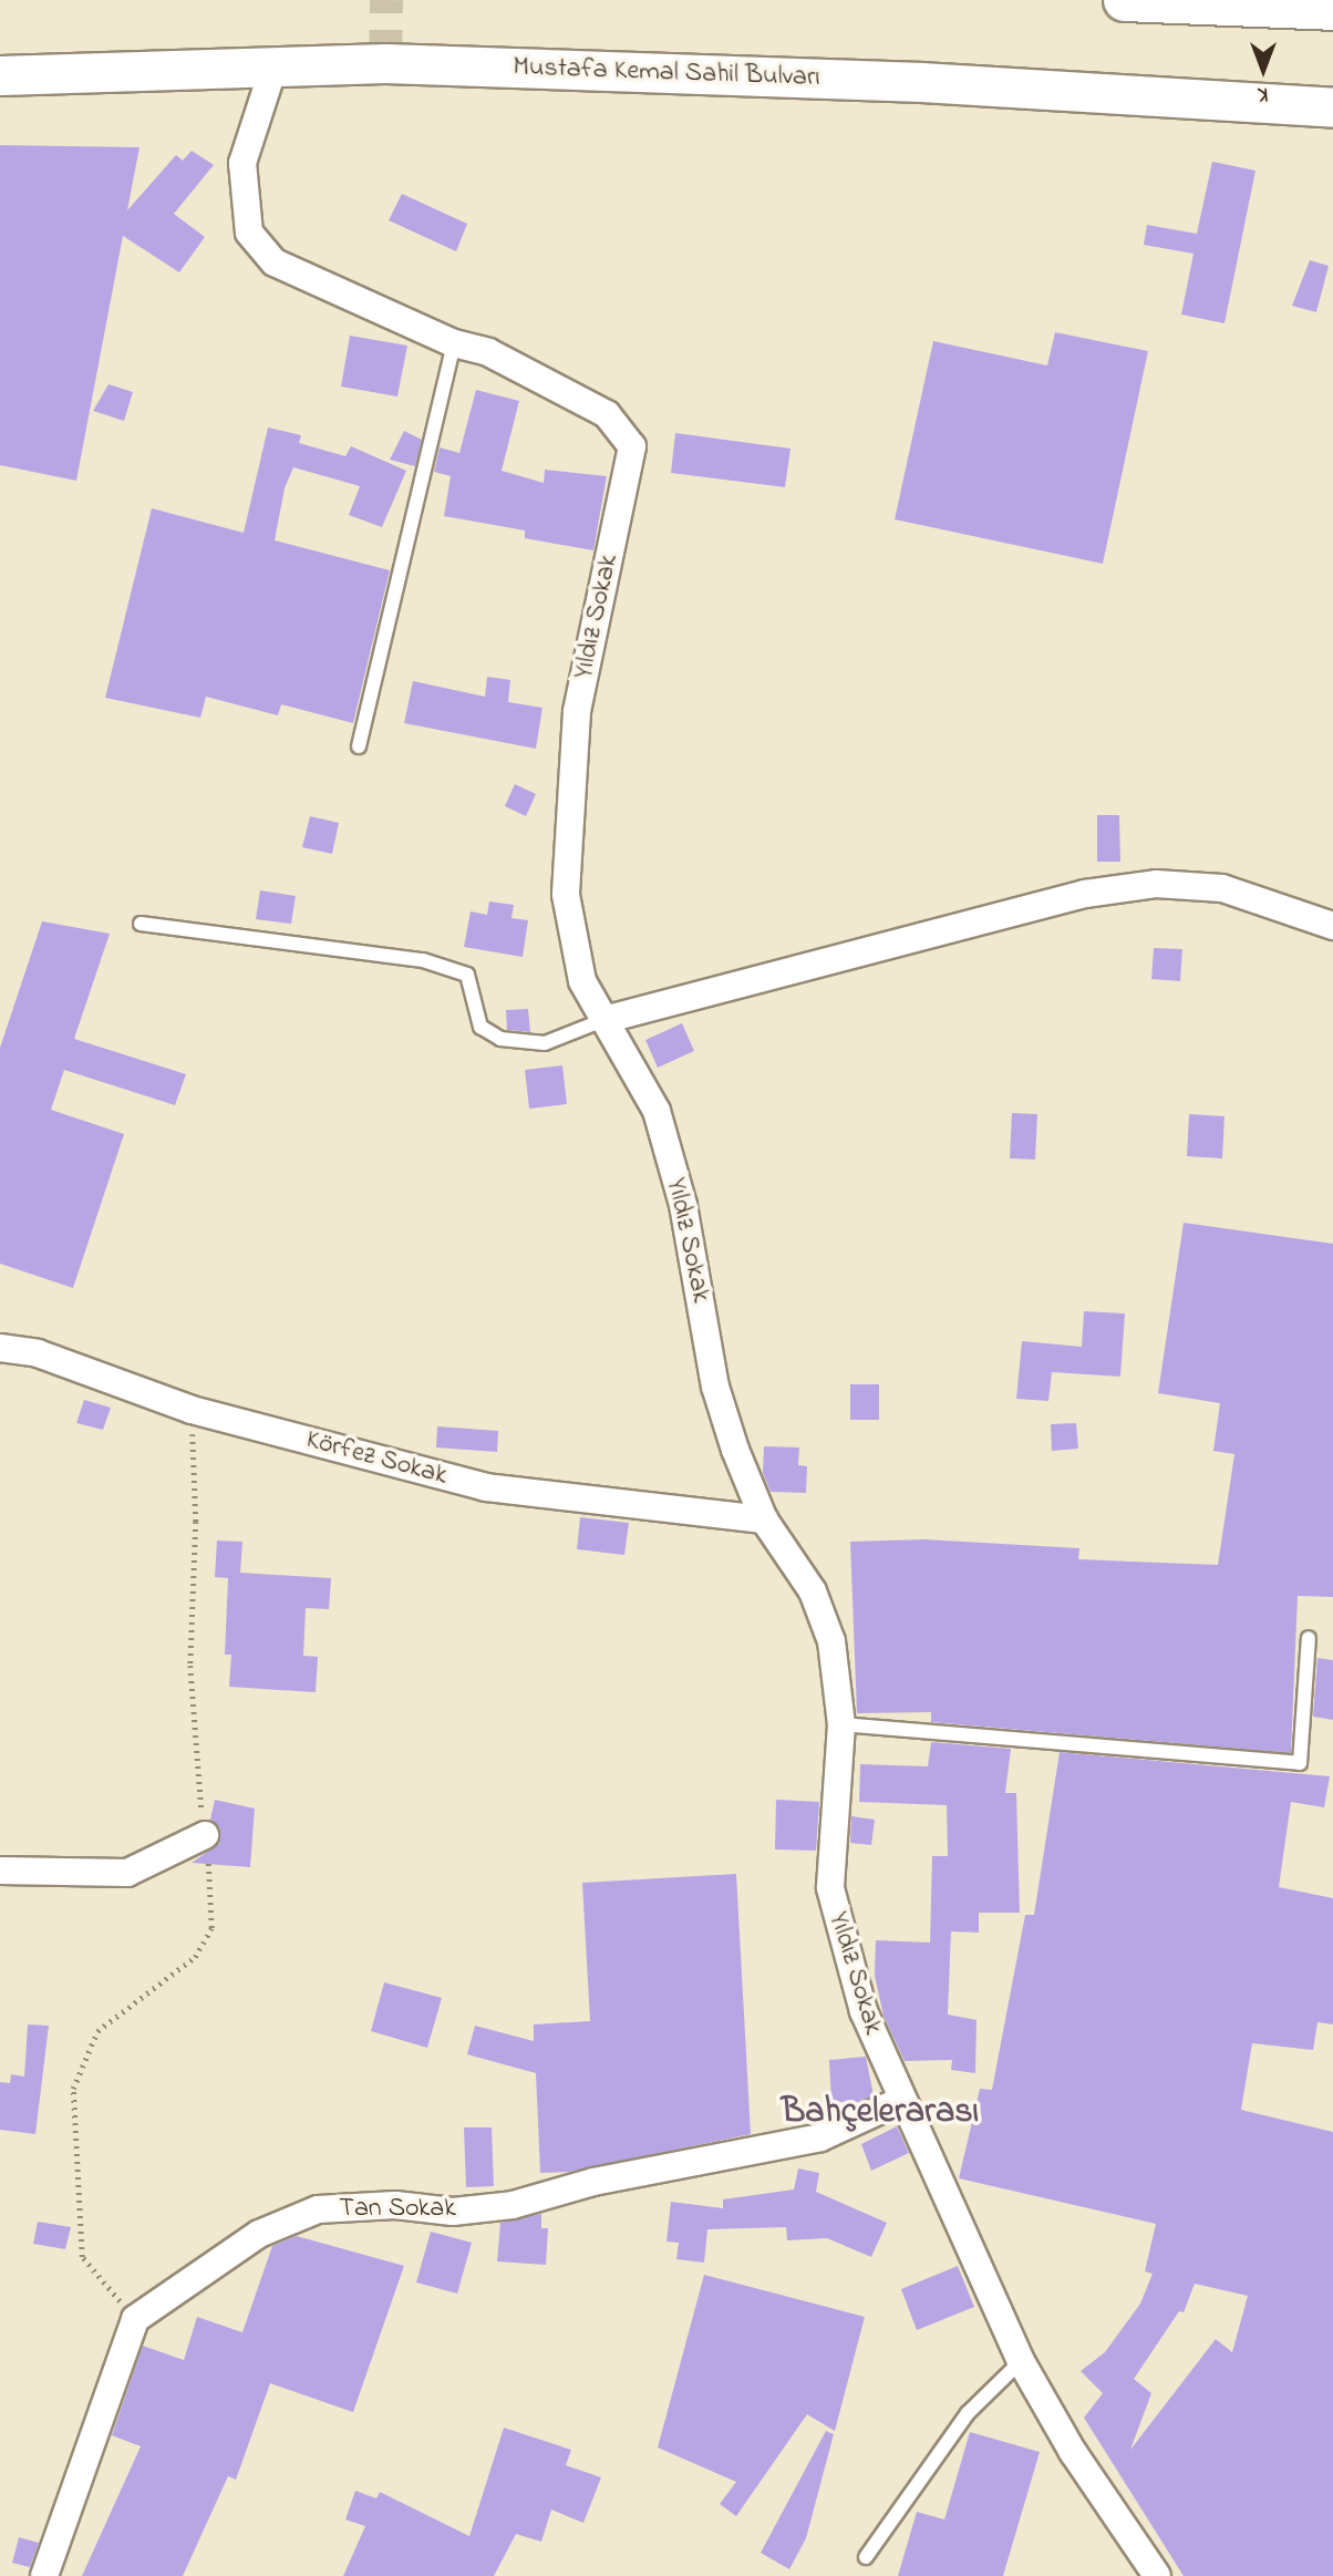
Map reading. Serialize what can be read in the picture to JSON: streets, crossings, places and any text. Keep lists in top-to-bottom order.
{
  "streets": {
    "main road": ["Mustafa Kemal Sahil Bulvarı"],
    "street": ["Yıldız Sokak", "Körfez Sokak", "Tan Sokak"]
  },
  "crossings": [
    ["Mustafa Kemal Sahil Bulvarı", "Yıldız Sokak"],
    ["Yıldız Sokak", "Körfez Sokak"],
    ["Yıldız Sokak", "Tan Sokak"]
  ],
  "districts": ["Bahçelerarası"],
  "north": "bottom"
}
